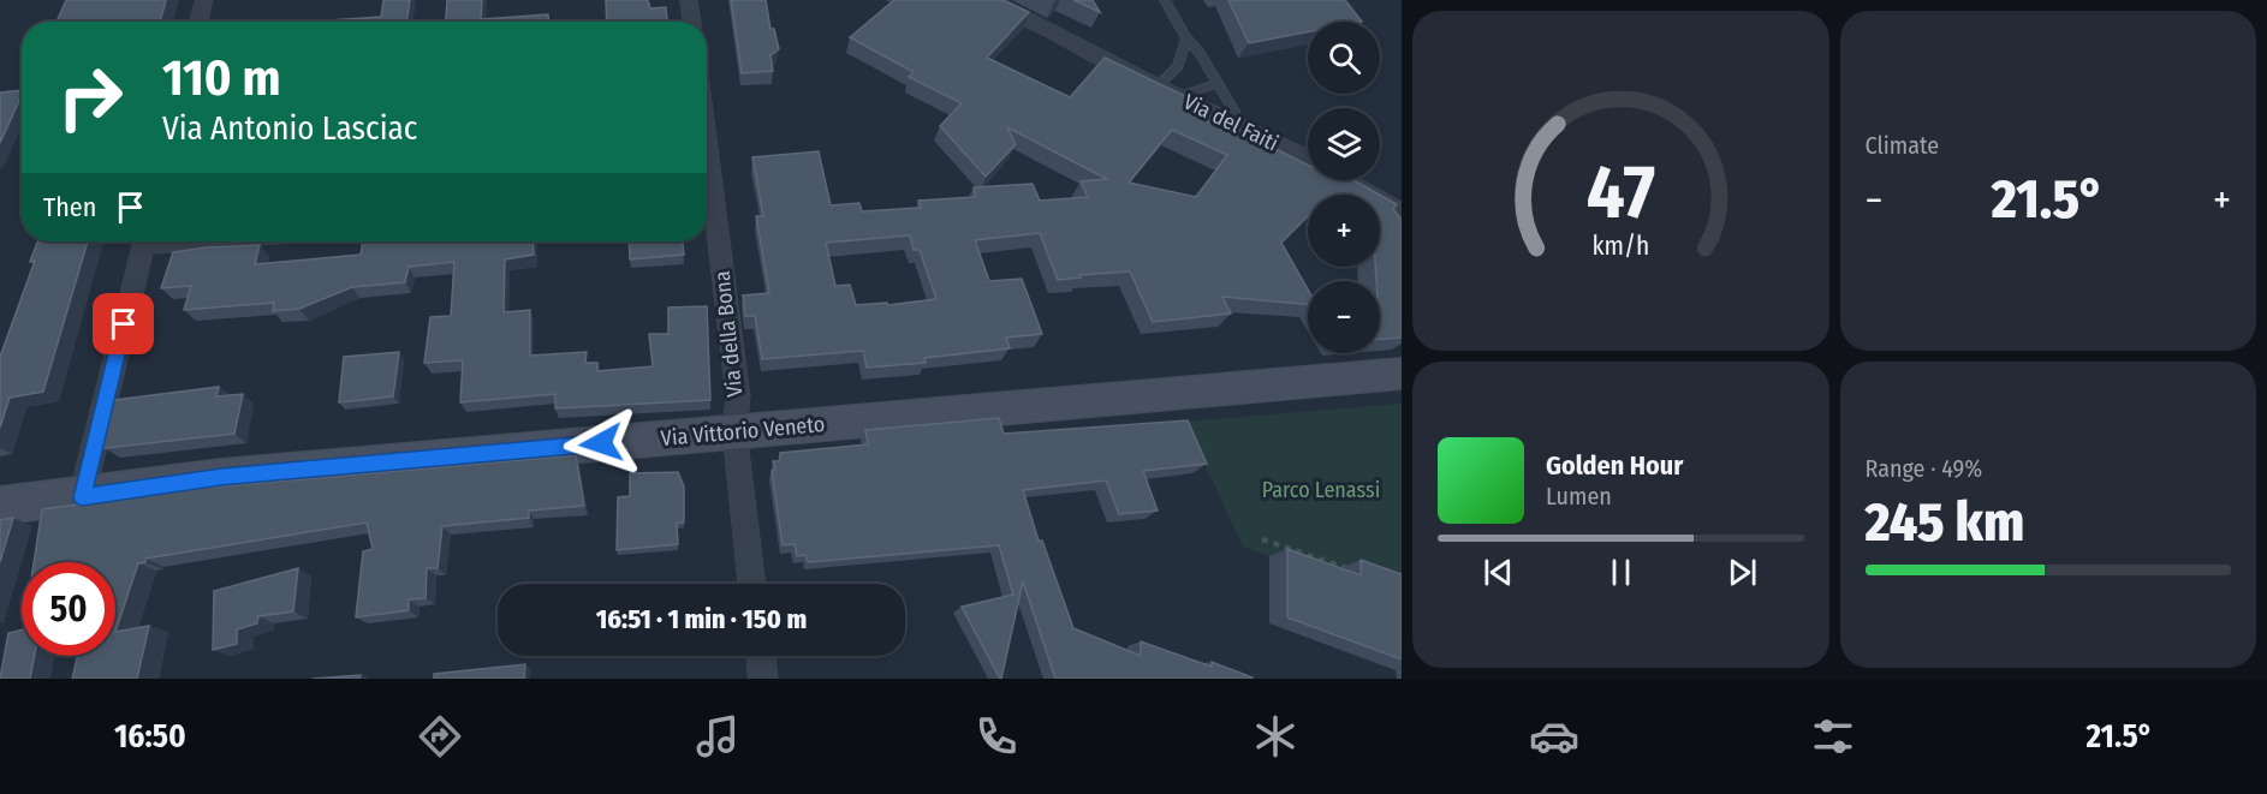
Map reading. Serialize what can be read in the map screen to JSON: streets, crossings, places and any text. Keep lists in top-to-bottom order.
{
  "streets": {
    "main road": ["Via Vittorio Veneto"],
    "street": ["Via del Faiti", "Via della Bona"]
  },
  "crossings": [
    ["Via della Bona", "Via Vittorio Veneto"]
  ],
  "parks": ["Parco Lenassi"],
  "page": {
    "tile": [
      "Climate",
      ["Range · 49%", "245 km"]
    ],
    "map_buttons": ["+", "−"],
    "turn": ["110 m", "Via Antonio Lasciac"],
    "heat": ["−", "21.5°", "+"],
    "then": "Then",
    "song": ["Golden Hour", "Lumen"],
    "limit": "50",
    "trip": "16:51 · 1 min · 150 m",
    "tabs": ["16:50", "21.5°"],
    "gauge": ["47", "km/h"]
  }
}
